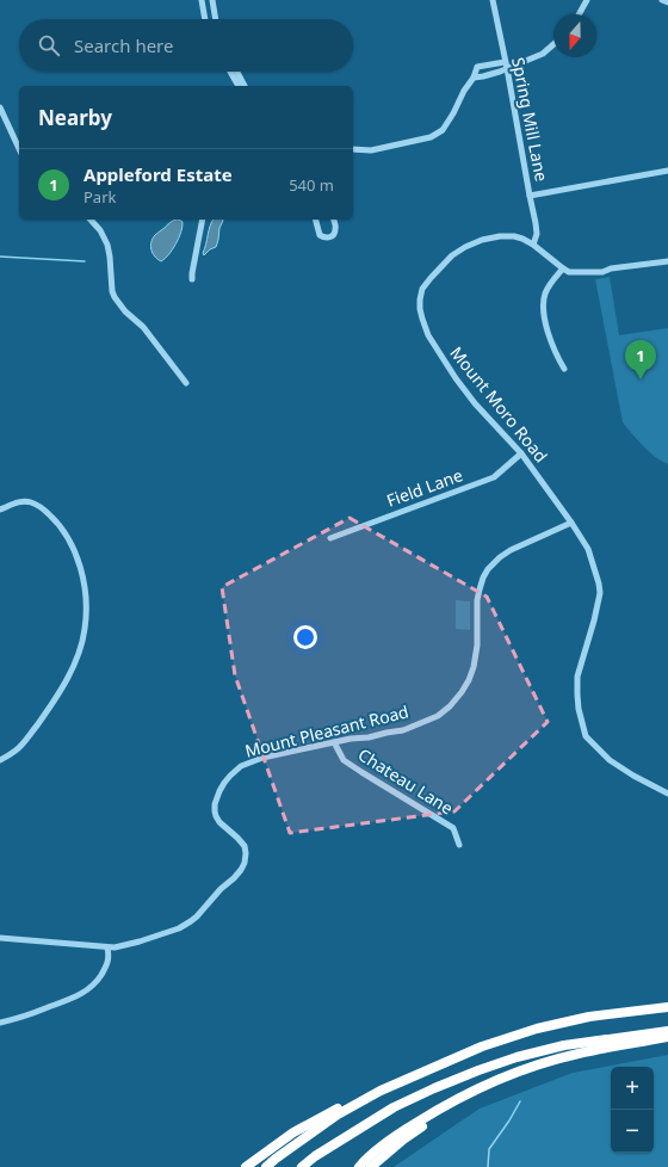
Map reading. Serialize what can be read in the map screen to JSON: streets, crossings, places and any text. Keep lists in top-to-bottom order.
{
  "streets": {
    "street": [
      "Spring Mill Lane",
      "Mount Moro Road",
      "Field Lane",
      "Mount Pleasant Road",
      "Chateau Lane"
    ]
  },
  "crossings": [
    ["Spring Mill Lane", "Mount Moro Road"],
    ["Mount Moro Road", "Field Lane"],
    ["Mount Moro Road", "Mount Pleasant Road"],
    ["Mount Pleasant Road", "Chateau Lane"]
  ],
  "north": "bottom",
  "page": {
    "search": "Search here",
    "heading": "Nearby",
    "list": [
      {
        "mark": "1",
        "name": "Appleford Estate",
        "note": "Park",
        "value": "540 m"
      }
    ],
    "pins": "1",
    "map_buttons": ["+", "−"]
  }
}
